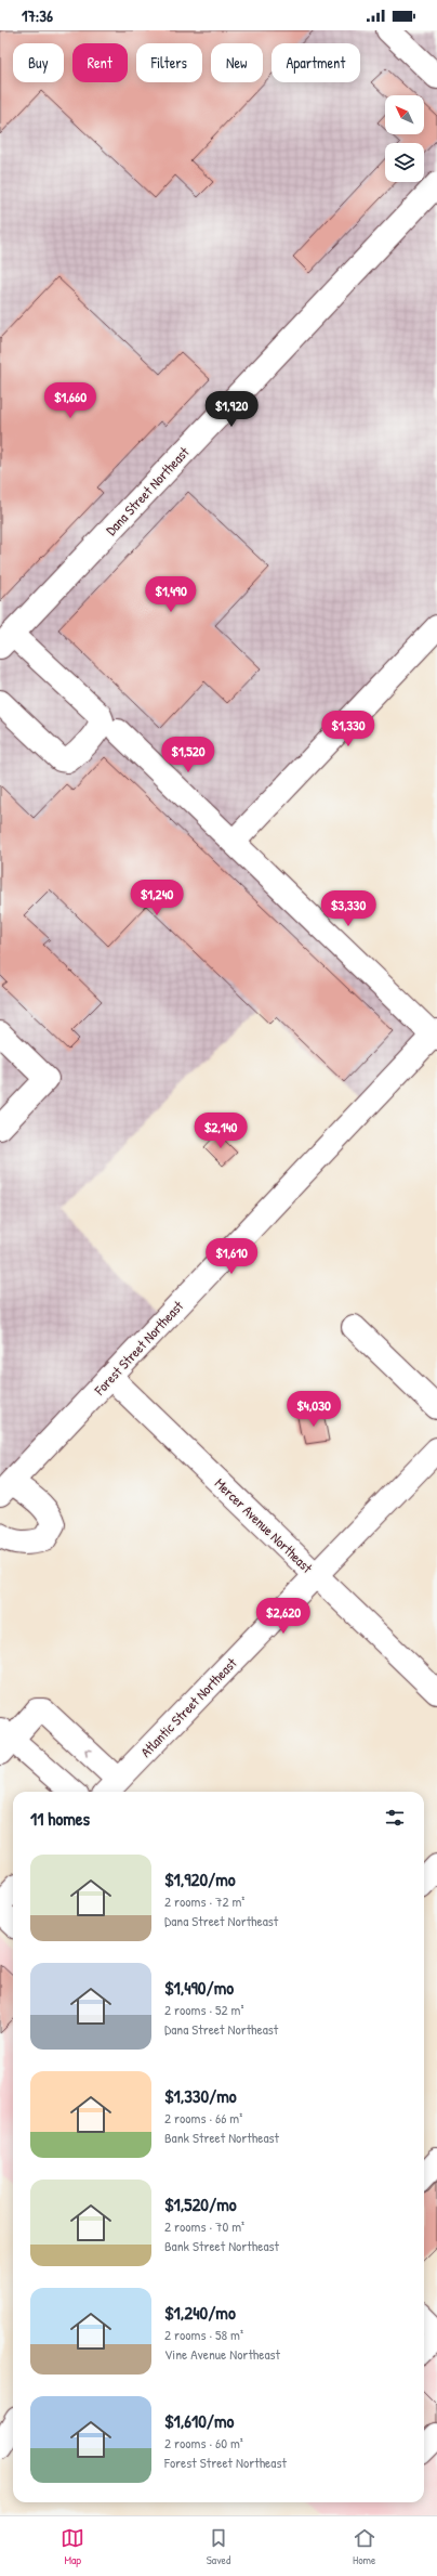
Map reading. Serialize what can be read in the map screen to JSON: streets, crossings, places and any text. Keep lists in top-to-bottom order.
{
  "streets": {
    "street": [
      "Dana Street Northeast",
      "Forest Street Northeast",
      "Mercer Avenue Northeast",
      "Atlantic Street Northeast"
    ]
  },
  "crossings": [
    ["Forest Street Northeast", "Mercer Avenue Northeast"],
    ["Mercer Avenue Northeast", "Atlantic Street Northeast"]
  ],
  "north": "top left",
  "page": {
    "status": "17:36",
    "chip": [
      "Buy",
      "Rent",
      "Filters",
      "New",
      "Apartment"
    ],
    "price": [
      "$1,660",
      "$1,920",
      "$1,490",
      "$1,330",
      "$1,520",
      "$1,240",
      "$3,330",
      "$2,140",
      "$1,610",
      "$4,030",
      "$2,620"
    ],
    "heading": "11 homes",
    "list": [
      {
        "name": "$1,920/mo",
        "note": "2 rooms · 72 m² · Dana Street Northeast"
      },
      {
        "name": "$1,490/mo",
        "note": "2 rooms · 52 m² · Dana Street Northeast"
      },
      {
        "name": "$1,330/mo",
        "note": "2 rooms · 66 m² · Bank Street Northeast"
      },
      {
        "name": "$1,520/mo",
        "note": "2 rooms · 70 m² · Bank Street Northeast"
      },
      {
        "name": "$1,240/mo",
        "note": "2 rooms · 58 m² · Vine Avenue Northeast"
      },
      {
        "name": "$1,610/mo",
        "note": "2 rooms · 60 m² · Forest Street Northeast"
      }
    ],
    "tabs": ["Map", "Saved", "Home"]
  }
}
